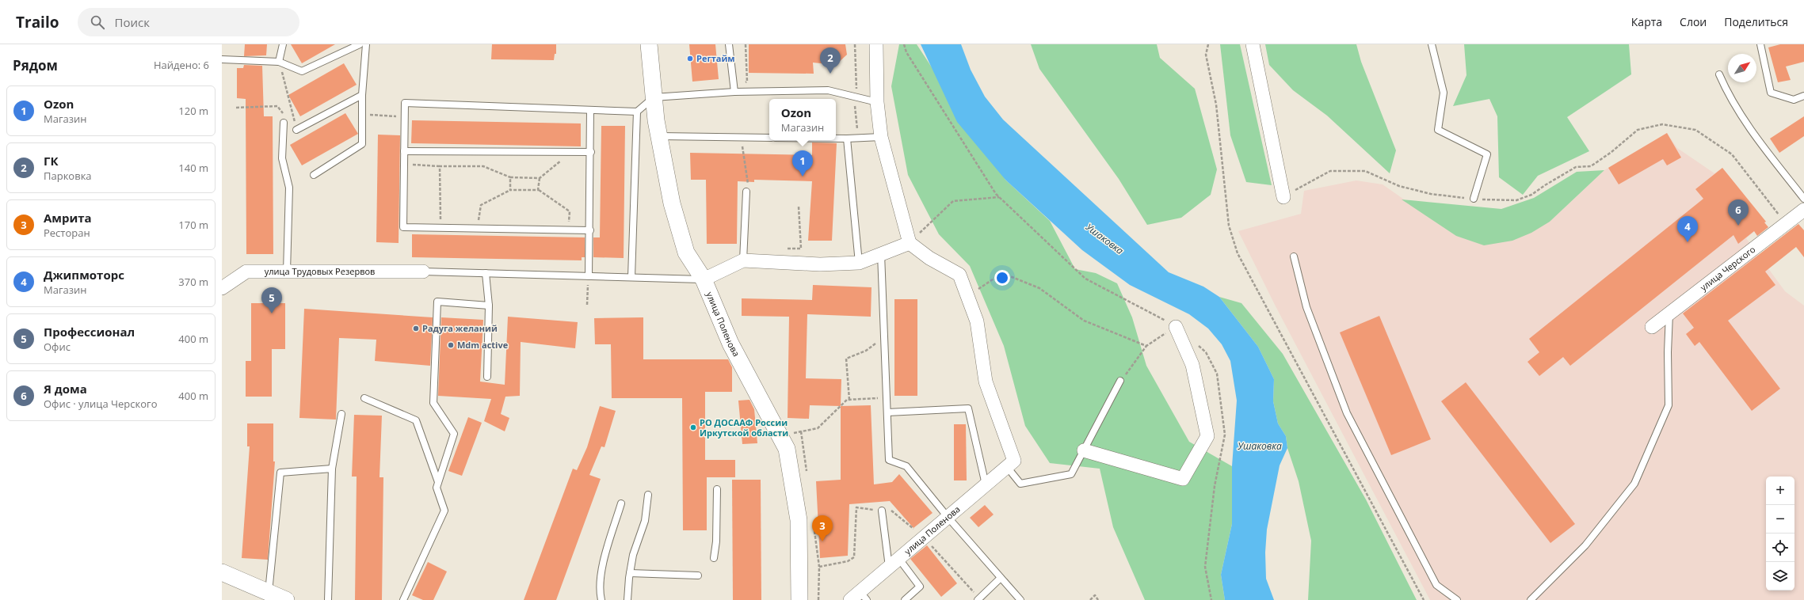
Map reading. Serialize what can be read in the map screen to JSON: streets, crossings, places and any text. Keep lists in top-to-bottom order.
{
  "streets": {
    "street": ["улица Черского", "улица Трудовых Резервов", "улица Поленова"]
  },
  "water": ["Ушаковка"],
  "places": [
    "Регтайм",
    "Радуга желаний",
    "Mdm active",
    "РО ДОСААФ России Иркутской области"
  ],
  "north": "top right",
  "page": {
    "header": "Trailo",
    "search": "Поиск",
    "nav": ["Карта", "Слои", "Поделиться"],
    "heading": ["Рядом", "Найдено: 6"],
    "pins": [
      "2",
      "1",
      "6",
      "4",
      "5",
      "3"
    ],
    "list": [
      {
        "mark": "1",
        "name": "Ozon",
        "note": "Магазин",
        "value": "120 m"
      },
      {
        "mark": "2",
        "name": "ГК",
        "note": "Парковка",
        "value": "140 m"
      },
      {
        "mark": "3",
        "name": "Амрита",
        "note": "Ресторан",
        "value": "170 m"
      },
      {
        "mark": "4",
        "name": "Джипмоторс",
        "note": "Магазин",
        "value": "370 m"
      },
      {
        "mark": "5",
        "name": "Профессионал",
        "note": "Офис",
        "value": "400 m"
      },
      {
        "mark": "6",
        "name": "Я дома",
        "note": "Офис · улица Черского",
        "value": "400 m"
      }
    ],
    "popup": ["Ozon", "Магазин"],
    "map_buttons": ["+", "−"]
  }
}
